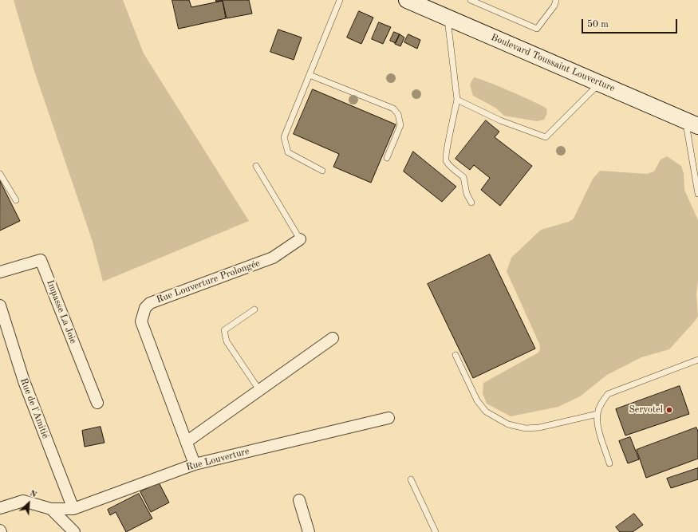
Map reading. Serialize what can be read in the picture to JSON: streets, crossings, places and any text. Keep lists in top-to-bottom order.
{
  "streets": {
    "main road": ["Boulevard Toussaint Louverture"],
    "street": [
      "Rue Louverture Prolongée",
      "Impasse La Joie",
      "Rue de l'Amitié",
      "Rue Louverture"
    ]
  },
  "crossings": [
    ["Rue Louverture Prolongée", "Rue Louverture"],
    ["Rue de l'Amitié", "Rue Louverture"]
  ],
  "places": ["Servotel"],
  "scale_bar": "50 m",
  "north": "top right"
}
